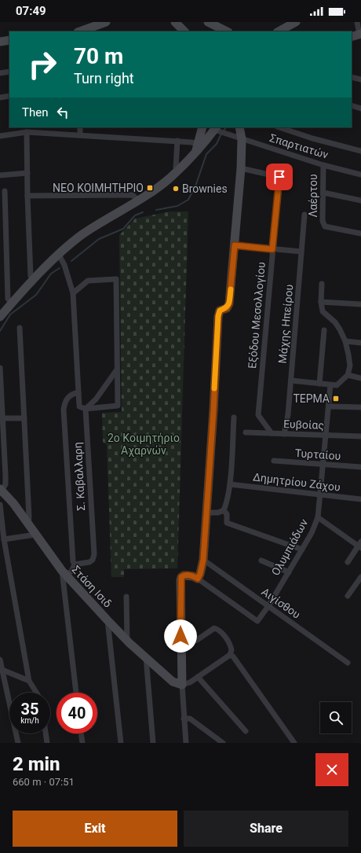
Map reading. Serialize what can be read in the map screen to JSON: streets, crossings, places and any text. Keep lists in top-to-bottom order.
{
  "streets": {
    "street": [
      "Σπαρτιατών",
      "Λαέρτου",
      "Εξόδου Μεσολλογίου",
      "Μάχης Ηπείρου",
      "Ευβοίας",
      "Τυρταίου",
      "Σ. Καβαλλαρη",
      "Δημητρίου Ζάχου",
      "Ολυμπιάδων",
      "Στάση Ισιδ",
      "Αιγίσθου"
    ]
  },
  "crossings": [
    ["Σπαρτιατών", "Λαέρτου"],
    ["Εξόδου Μεσολλογίου", "Ευβοίας"],
    ["Μάχης Ηπείρου", "Ευβοίας"],
    ["Ευβοίας", "Ολυμπιάδων"],
    ["Τυρταίου", "Ολυμπιάδων"],
    ["Δημητρίου Ζάχου", "Ολυμπιάδων"],
    ["Ολυμπιάδων", "Αιγίσθου"]
  ],
  "parks": ["2ο Κοιμητήριο Αχαρνών"],
  "places": {
    "transit": ["ΝΕΟ ΚΟΙΜΗΤΗΡΙΟ", "ΤΕΡΜΑ"],
    "other": ["Brownies"]
  },
  "page": {
    "status": "07:49",
    "turn": ["70 m", "Turn right"],
    "then": "Then",
    "speed": "35 km/h",
    "limit": "40",
    "heading": ["2 min", "660 m · 07:51"],
    "buttons": ["Exit", "Share"]
  }
}
